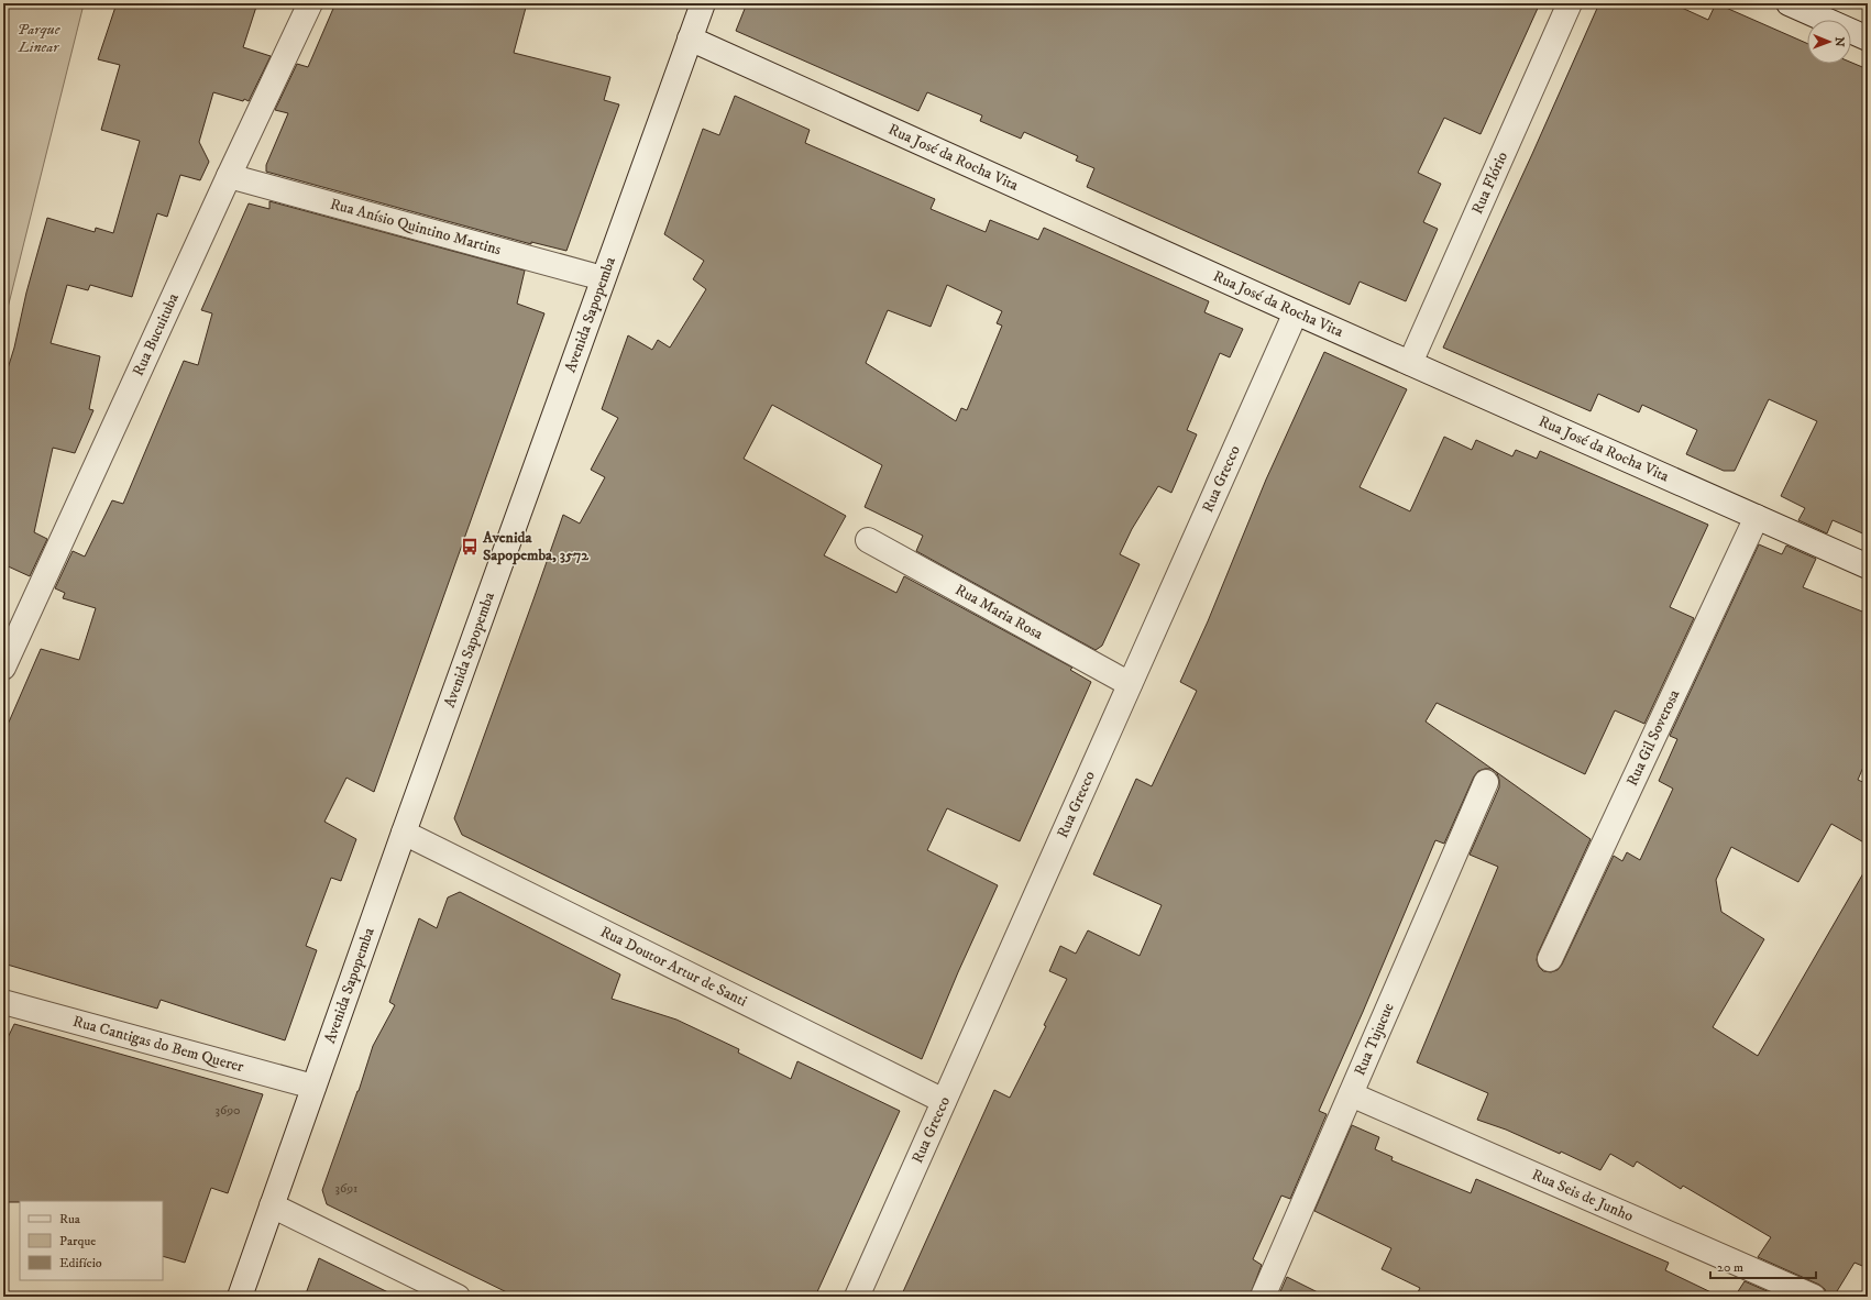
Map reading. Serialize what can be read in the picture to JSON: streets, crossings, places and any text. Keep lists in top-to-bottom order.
{
  "streets": {
    "street": [
      "Rua José da Rocha Vita",
      "Rua Flório",
      "Rua Anísio Quintino Martins",
      "Avenida Sapopemba",
      "Rua Bucuituba",
      "Rua Grecco",
      "Rua Maria Rosa",
      "Rua Gil Soverosa",
      "Rua Doutor Artur de Santi",
      "Rua Tujucue",
      "Rua Cantigas do Bem Querer",
      "Rua Seis de Junho"
    ]
  },
  "crossings": [
    ["Rua José da Rocha Vita", "Rua Flório"],
    ["Rua José da Rocha Vita", "Avenida Sapopemba"],
    ["Rua José da Rocha Vita", "Rua Grecco"],
    ["Rua José da Rocha Vita", "Rua Gil Soverosa"],
    ["Rua Anísio Quintino Martins", "Avenida Sapopemba"],
    ["Rua Anísio Quintino Martins", "Rua Bucuituba"],
    ["Avenida Sapopemba", "Rua Doutor Artur de Santi"],
    ["Avenida Sapopemba", "Rua Cantigas do Bem Querer"],
    ["Rua Grecco", "Rua Maria Rosa"],
    ["Rua Grecco", "Rua Doutor Artur de Santi"],
    ["Rua Tujucue", "Rua Seis de Junho"]
  ],
  "parks": ["Parque Linear"],
  "places": {
    "bus stop": ["Avenida Sapopemba, 3572"]
  },
  "house_numbers": ["3690", "3691"],
  "legend": ["Rua", "Parque", "Edifício"],
  "scale_bar": "20 m",
  "north": "right"
}
